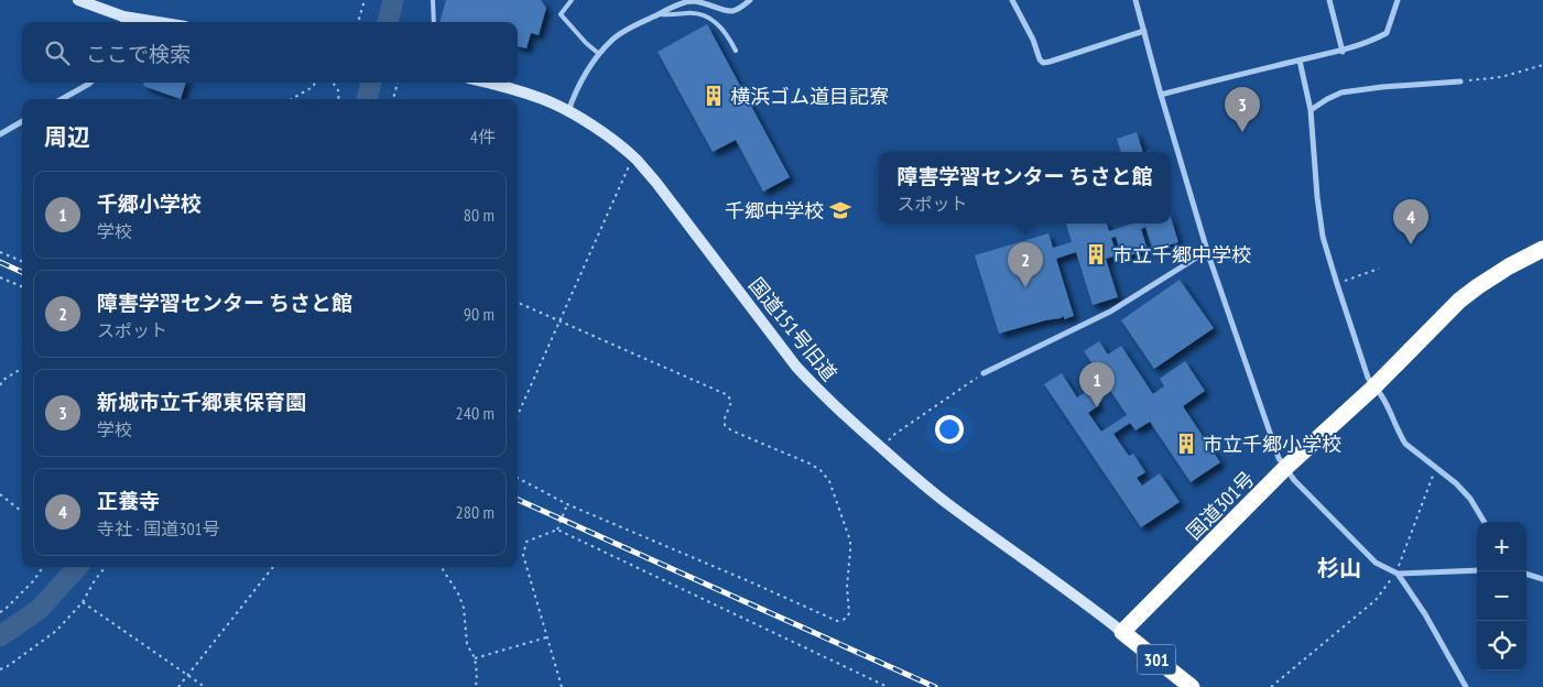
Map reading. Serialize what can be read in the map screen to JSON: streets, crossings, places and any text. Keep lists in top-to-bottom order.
{
  "streets": {
    "highway": ["国道301号", "301"],
    "street": ["国道151号旧道"]
  },
  "crossings": [
    ["国道151号旧道", "国道301号"],
    ["国道151号旧道", "301"],
    ["国道301号", "301"]
  ],
  "districts": ["杉山"],
  "places": {
    "building": ["横浜ゴム道目記寮", "市立千郷中学校", "市立千郷小学校"],
    "school or university": ["千郷中学校"]
  },
  "page": {
    "search": "ここで検索",
    "pins": [
      "3",
      "4",
      "2",
      "1"
    ],
    "heading": ["周辺", "4件"],
    "popup": ["障害学習センター ちさと館", "スポット"],
    "list": [
      {
        "mark": "1",
        "name": "千郷小学校",
        "note": "学校",
        "value": "80 m"
      },
      {
        "mark": "2",
        "name": "障害学習センター ちさと館",
        "note": "スポット",
        "value": "90 m"
      },
      {
        "mark": "3",
        "name": "新城市立千郷東保育園",
        "note": "学校",
        "value": "240 m"
      },
      {
        "mark": "4",
        "name": "正養寺",
        "note": "寺社 · 国道301号",
        "value": "280 m"
      }
    ],
    "map_buttons": ["+", "−"]
  }
}
